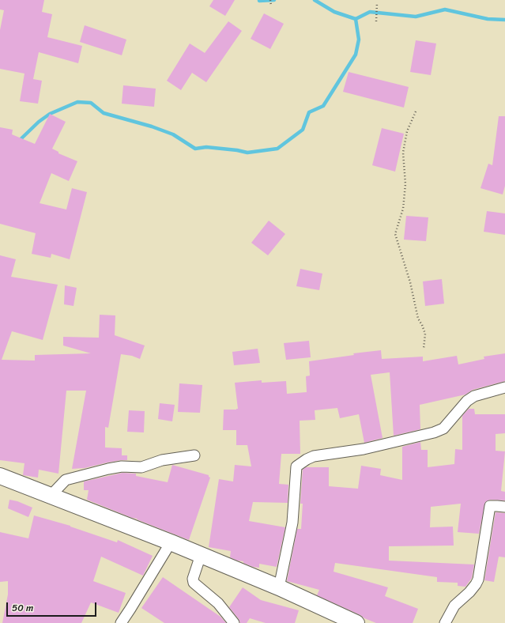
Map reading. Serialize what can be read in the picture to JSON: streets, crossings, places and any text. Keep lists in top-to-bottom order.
{
  "scale_bar": "50 m"
}
